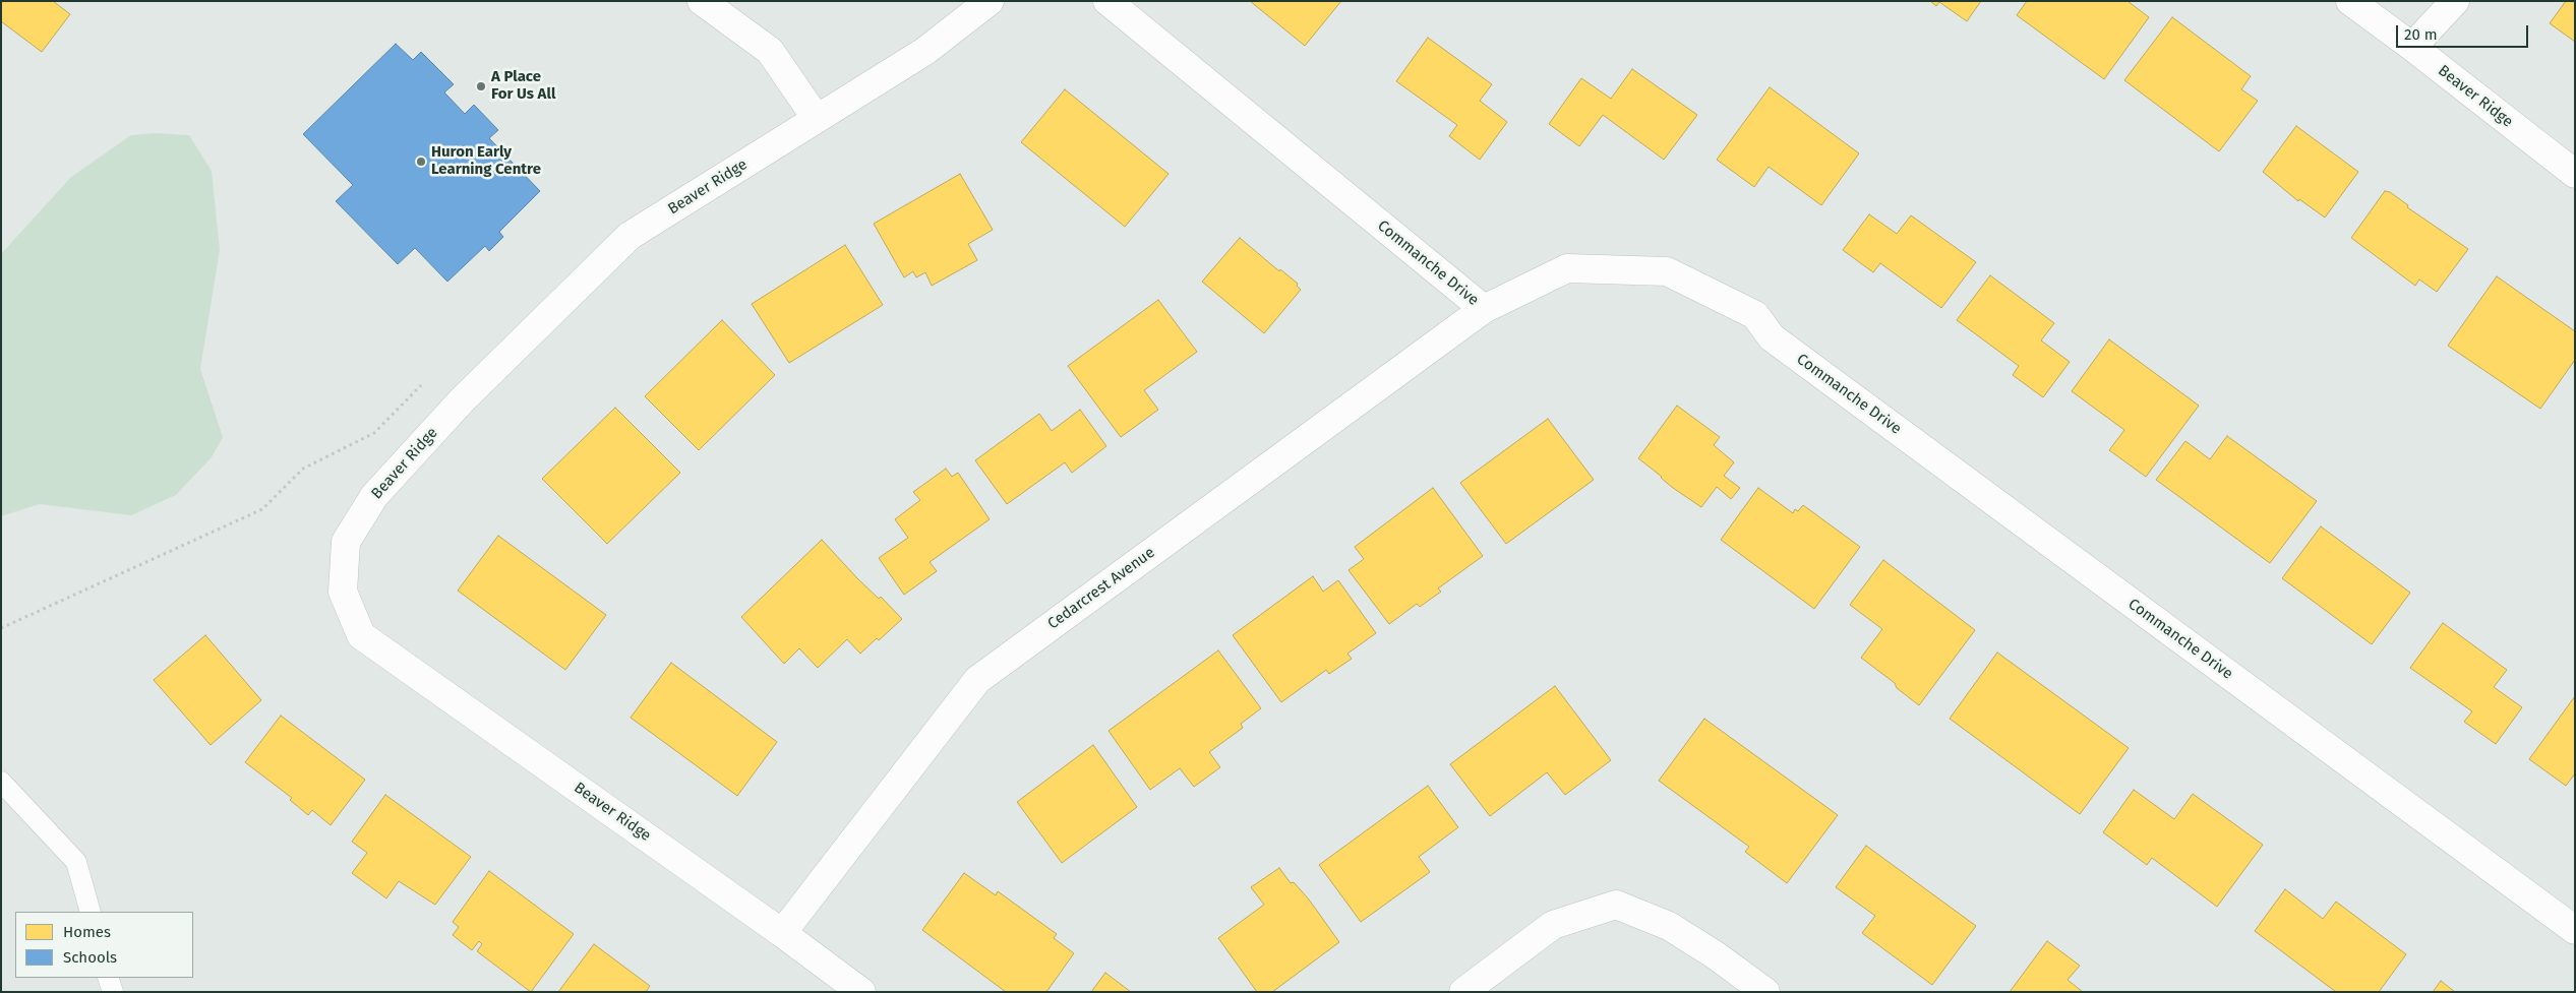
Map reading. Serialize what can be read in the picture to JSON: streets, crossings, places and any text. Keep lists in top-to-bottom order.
{
  "streets": {
    "street": ["Beaver Ridge", "Commanche Drive", "Cedarcrest Avenue"]
  },
  "crossings": [
    ["Beaver Ridge", "Cedarcrest Avenue"],
    ["Commanche Drive", "Cedarcrest Avenue"]
  ],
  "places": ["A Place For Us All", "Huron Early Learning Centre"],
  "legend": ["Homes", "Schools"],
  "scale_bar": "20 m"
}
